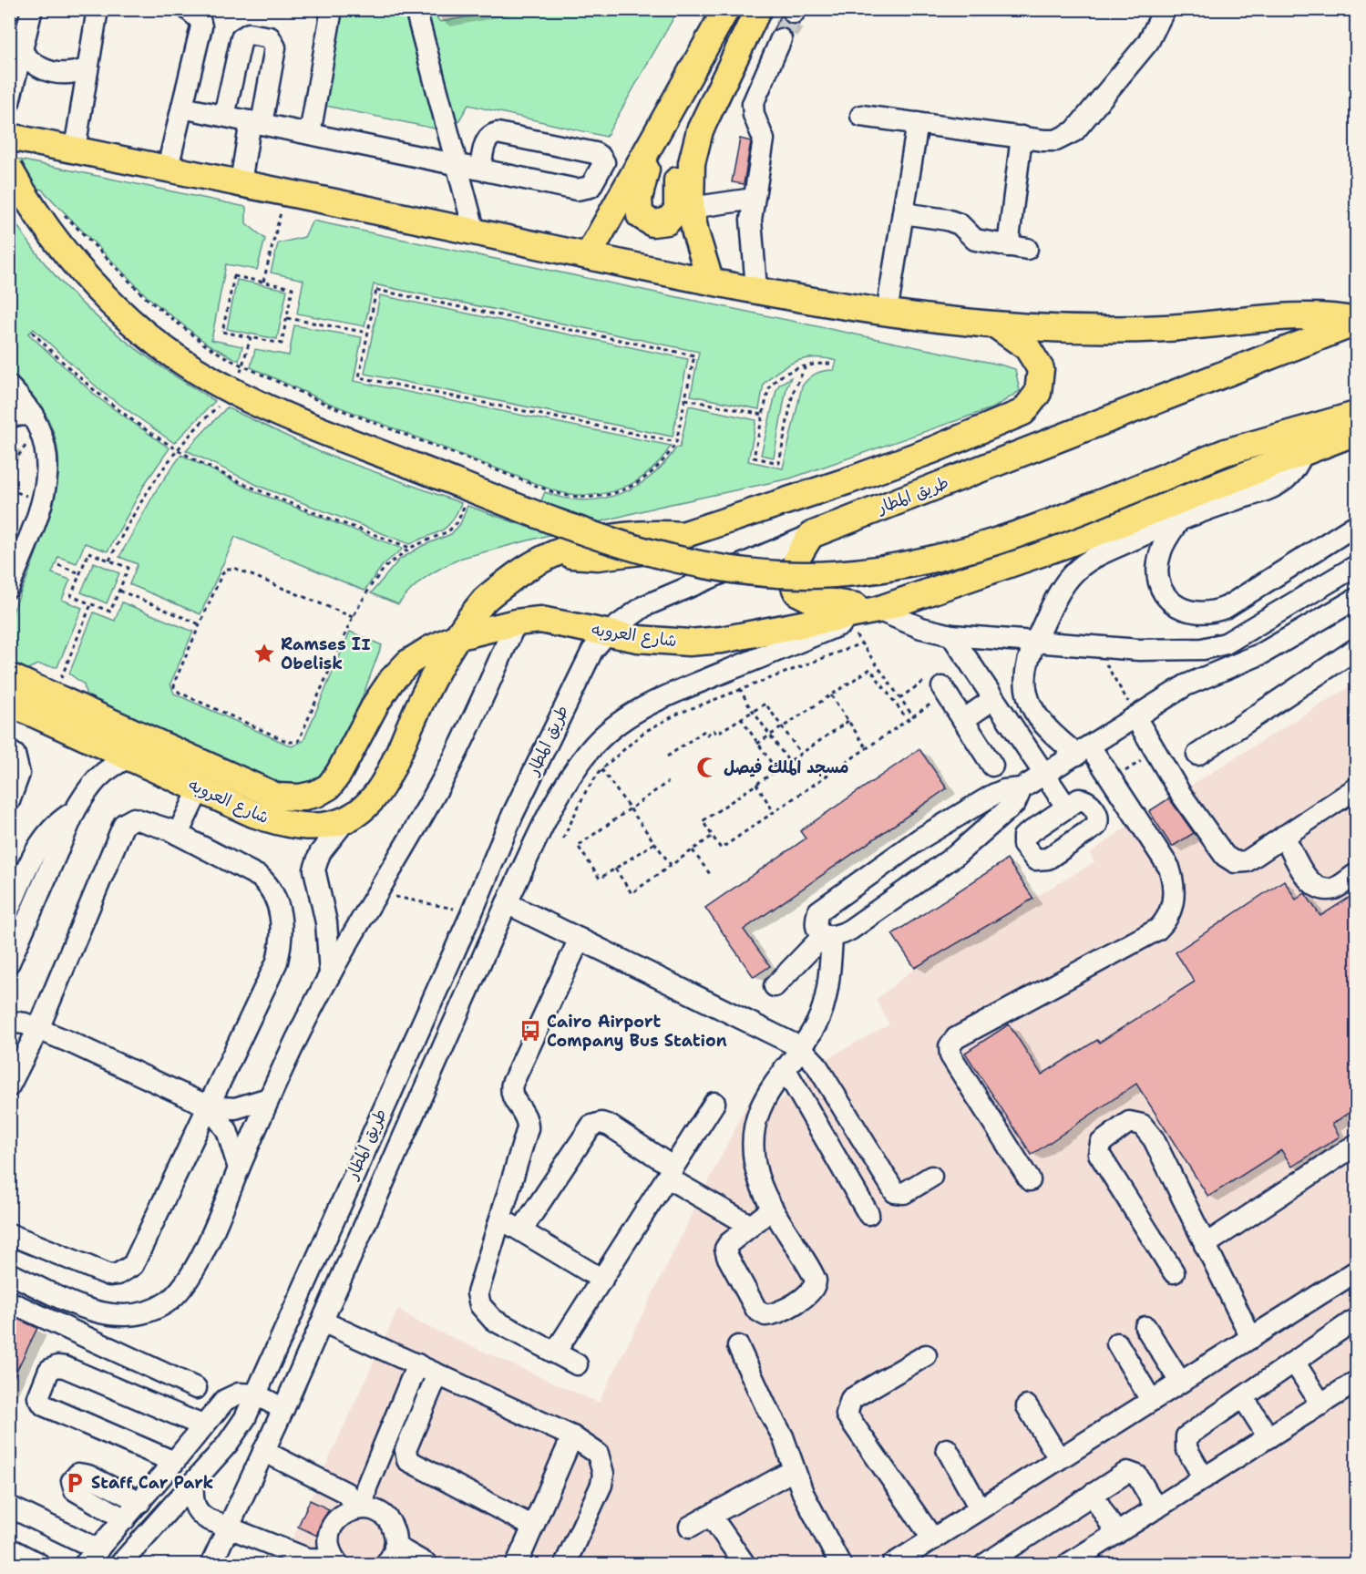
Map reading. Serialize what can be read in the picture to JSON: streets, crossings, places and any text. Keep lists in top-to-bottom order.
{
  "streets": {
    "main road": ["طريق المطار", "شارع العروبه"]
  },
  "crossings": [
    ["طريق المطار", "شارع العروبه"]
  ],
  "places": {
    "place": ["Ramses II Obelisk"],
    "mosque": ["مسجد الملك فيصل"],
    "bus stop": ["Cairo Airport Company Bus Station"],
    "parking": ["Staff Car Park"]
  }
}
